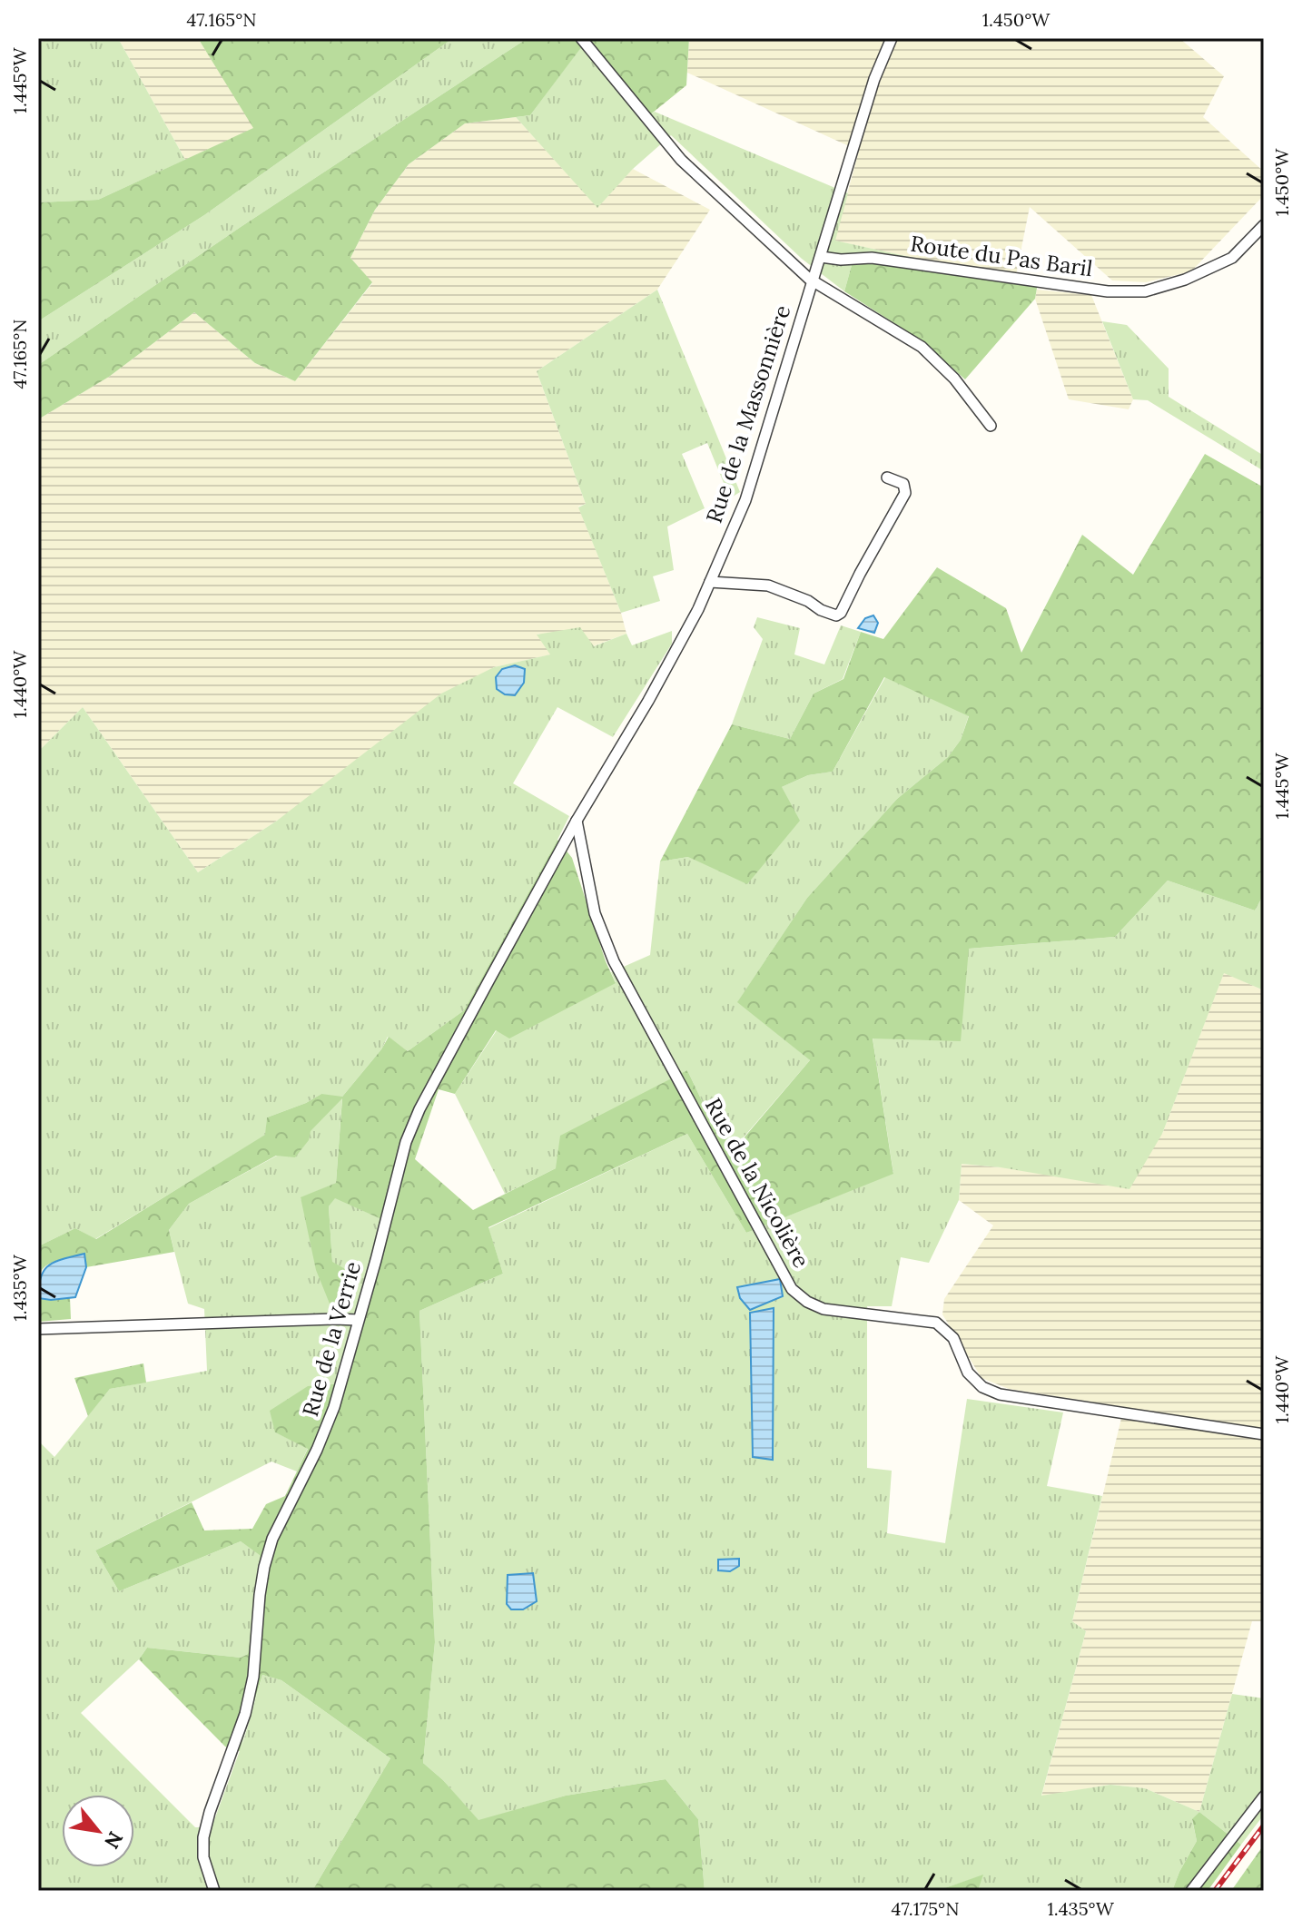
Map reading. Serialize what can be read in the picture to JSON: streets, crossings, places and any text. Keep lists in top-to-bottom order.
{
  "streets": {
    "street": [
      "Route du Pas Baril",
      "Rue de la Massonnière",
      "Rue de la Nicolière",
      "Rue de la Verrie"
    ]
  },
  "crossings": [
    ["Route du Pas Baril", "Rue de la Massonnière"],
    ["Rue de la Massonnière", "Rue de la Nicolière"],
    ["Rue de la Massonnière", "Rue de la Verrie"],
    ["Rue de la Nicolière", "Rue de la Verrie"]
  ],
  "north": "bottom right",
  "coordinates": [
    "47.165°N",
    "1.450°W",
    "1.445°W",
    "1.440°W",
    "1.435°W",
    "47.175°N"
  ]
}
